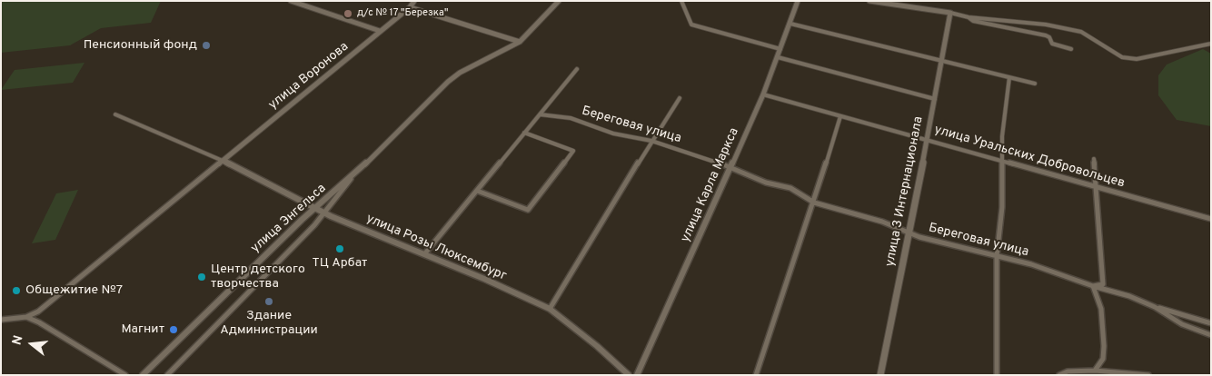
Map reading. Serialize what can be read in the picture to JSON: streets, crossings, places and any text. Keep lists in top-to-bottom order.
{
  "streets": {
    "main road": ["улица 3 Интернационала"],
    "street": [
      "улица Воронова",
      "Береговая улица",
      "улица Уральских Добровольцев",
      "улица Карла Маркса",
      "улица Энгельса",
      "улица Розы Люксембург"
    ]
  },
  "crossings": [
    ["улица Воронова", "улица Розы Люксембург"],
    ["Береговая улица", "улица Карла Маркса"],
    ["Береговая улица", "улица 3 Интернационала"],
    ["улица Уральских Добровольцев", "улица Карла Маркса"],
    ["улица Уральских Добровольцев", "улица 3 Интернационала"],
    ["улица Энгельса", "улица Розы Люксембург"]
  ],
  "places": [
    "д/с № 17 \"Березка\"",
    "Пенсионный фонд",
    "ТЦ Арбат",
    "Центр детского творчества",
    "Общежитие №7",
    "Здание Администрации",
    "Магнит"
  ],
  "north": "left"
}
